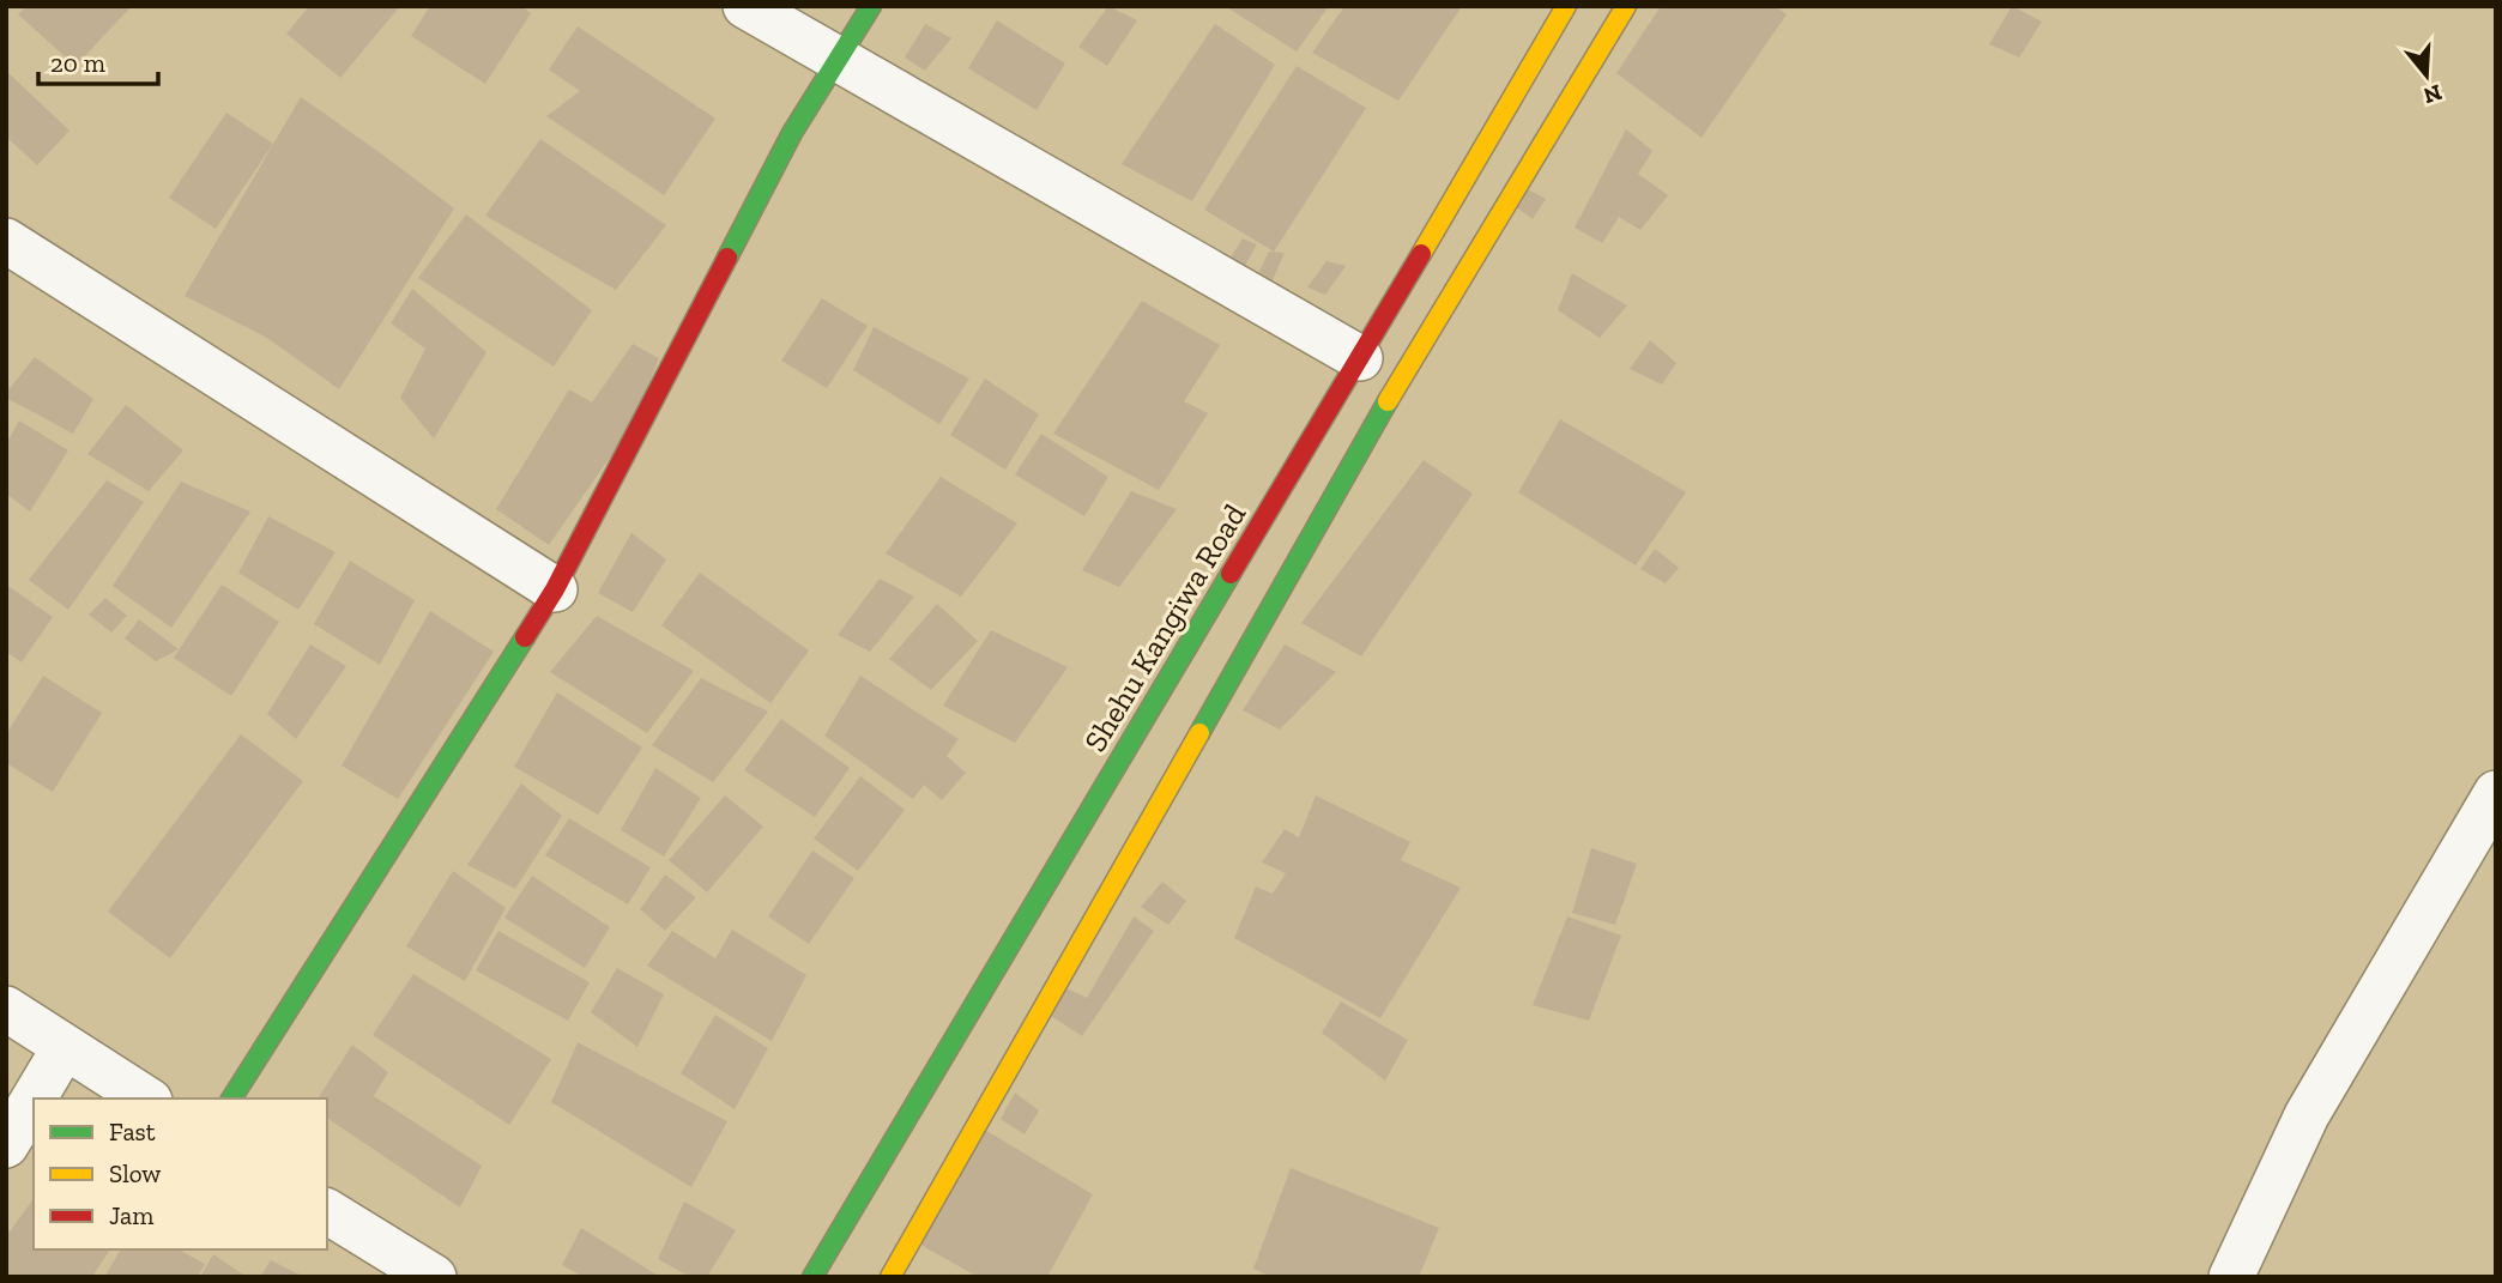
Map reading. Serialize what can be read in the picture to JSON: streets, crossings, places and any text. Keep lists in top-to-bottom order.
{
  "streets": {
    "main road": ["Shehu Kangiwa Road"]
  },
  "legend": ["Fast", "Slow", "Jam"],
  "scale_bar": "20 m",
  "north": "bottom"
}
